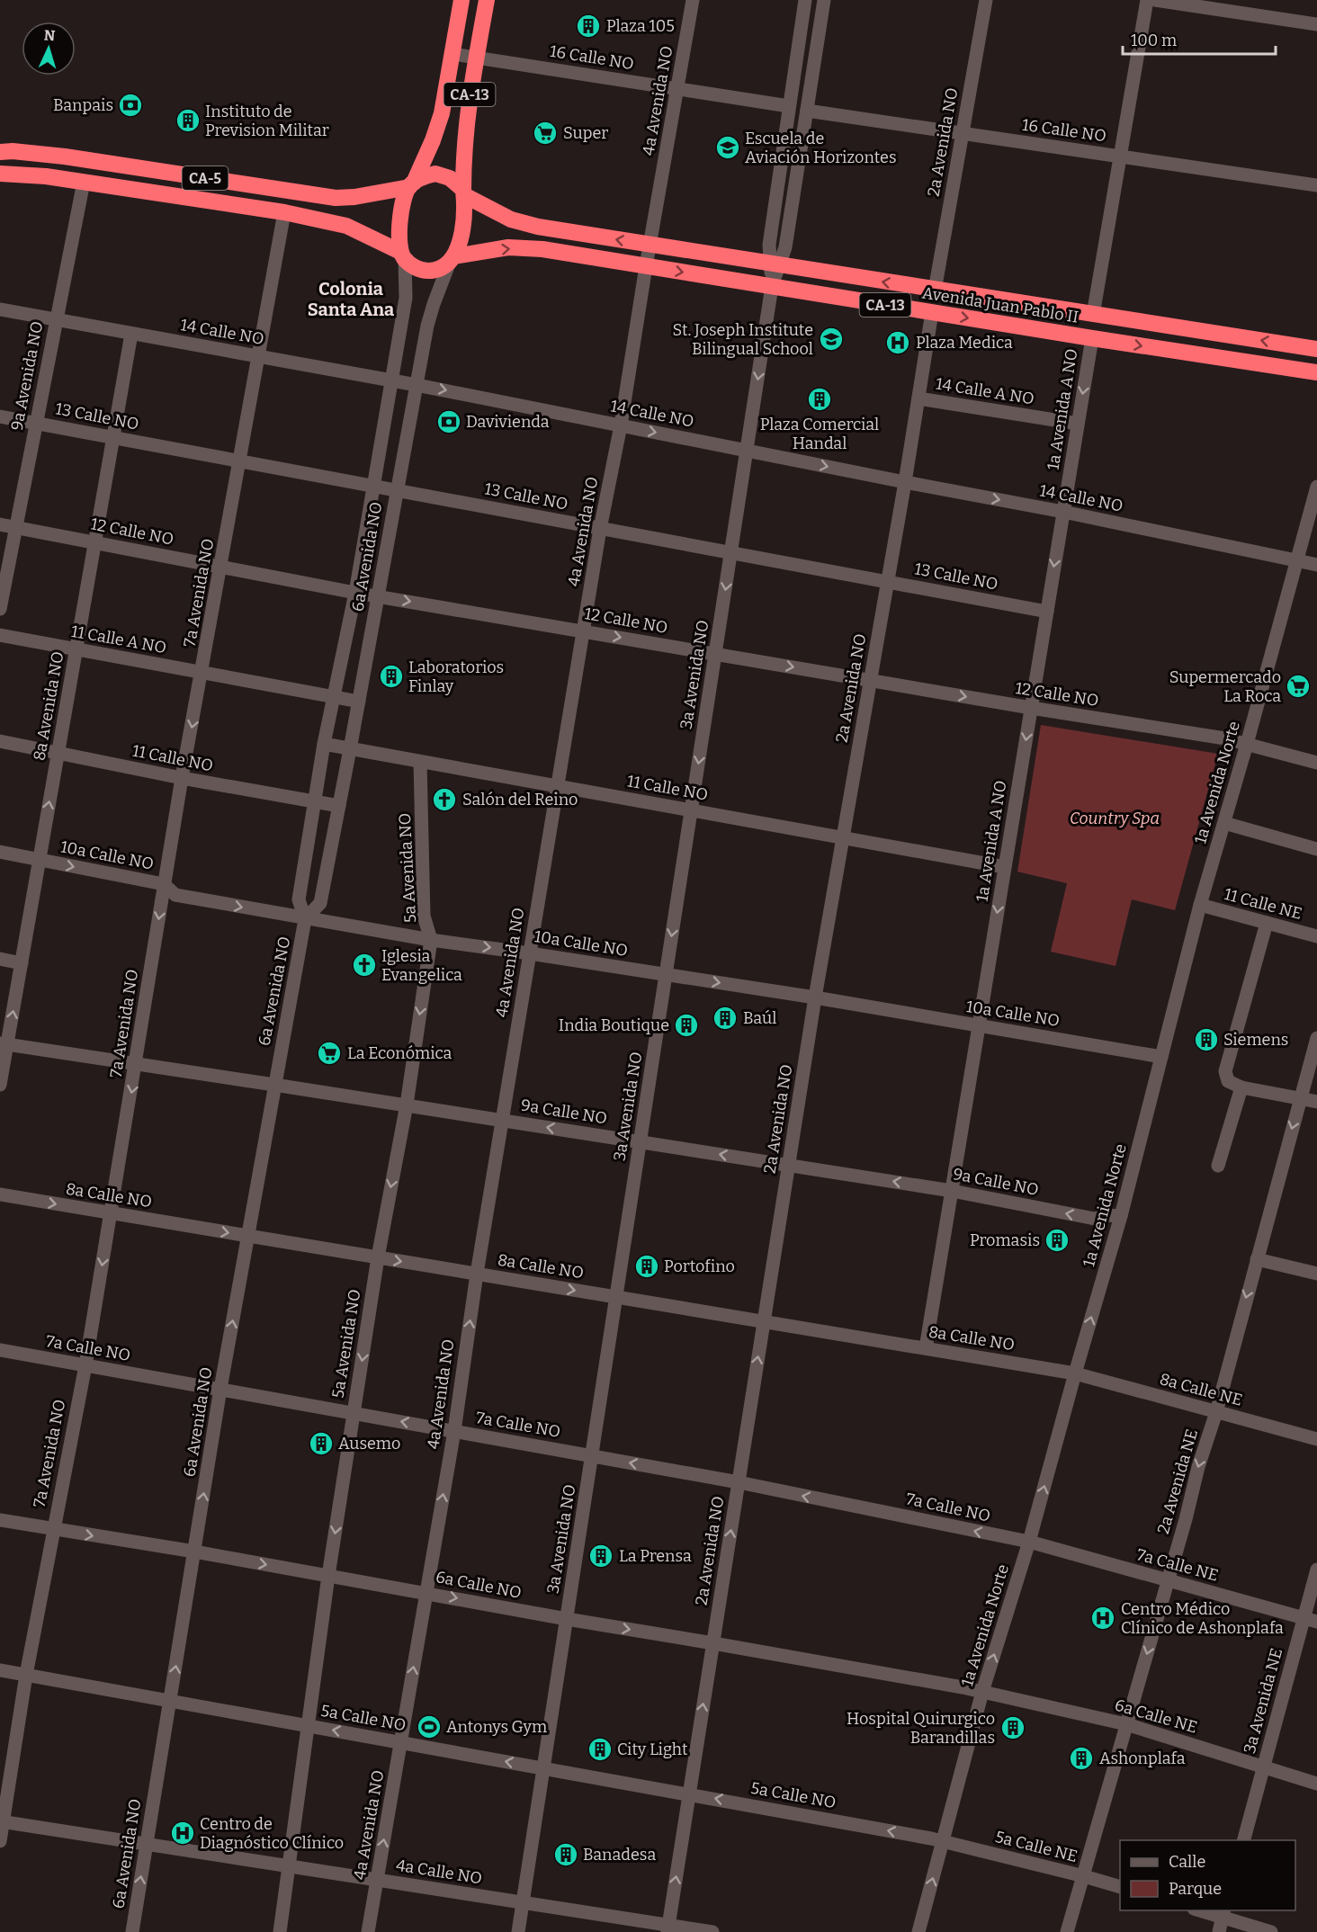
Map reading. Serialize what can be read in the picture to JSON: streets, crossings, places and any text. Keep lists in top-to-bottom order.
{
  "streets": {
    "highway": ["CA-13", "CA-5", "Avenida Juan Pablo II"],
    "street": [
      "16 Calle NO",
      "4a Avenida NO",
      "2a Avenida NO",
      "14 Calle NO",
      "9a Avenida NO",
      "14 Calle A NO",
      "1a Avenida A NO",
      "13 Calle NO",
      "12 Calle NO",
      "6a Avenida NO",
      "7a Avenida NO",
      "11 Calle A NO",
      "3a Avenida NO",
      "8a Avenida NO",
      "11 Calle NO",
      "1a Avenida Norte",
      "10a Calle NO",
      "5a Avenida NO",
      "11 Calle NE",
      "9a Calle NO",
      "8a Calle NO",
      "7a Calle NO",
      "8a Calle NE",
      "2a Avenida NE",
      "7a Calle NE",
      "6a Calle NO",
      "3a Avenida NE",
      "6a Calle NE",
      "5a Calle NO",
      "5a Calle NE",
      "4a Calle NO"
    ]
  },
  "crossings": [
    ["16 Calle NO", "CA-13"],
    ["16 Calle NO", "4a Avenida NO"],
    ["16 Calle NO", "2a Avenida NO"],
    ["16 Calle NO", "3a Avenida NO"],
    ["CA-13", "CA-5"],
    ["CA-13", "Avenida Juan Pablo II"],
    ["CA-13", "6a Avenida NO"],
    ["4a Avenida NO", "Avenida Juan Pablo II"],
    ["4a Avenida NO", "14 Calle NO"],
    ["4a Avenida NO", "13 Calle NO"],
    ["4a Avenida NO", "12 Calle NO"],
    ["4a Avenida NO", "11 Calle NO"],
    ["4a Avenida NO", "10a Calle NO"],
    ["4a Avenida NO", "9a Calle NO"],
    ["4a Avenida NO", "8a Calle NO"],
    ["4a Avenida NO", "7a Calle NO"],
    ["4a Avenida NO", "6a Calle NO"],
    ["4a Avenida NO", "5a Calle NO"],
    ["4a Avenida NO", "4a Calle NO"],
    ["2a Avenida NO", "Avenida Juan Pablo II"],
    ["2a Avenida NO", "14 Calle NO"],
    ["2a Avenida NO", "14 Calle A NO"],
    ["2a Avenida NO", "13 Calle NO"],
    ["2a Avenida NO", "12 Calle NO"],
    ["2a Avenida NO", "11 Calle NO"],
    ["2a Avenida NO", "10a Calle NO"],
    ["2a Avenida NO", "9a Calle NO"],
    ["2a Avenida NO", "8a Calle NO"],
    ["2a Avenida NO", "7a Calle NO"],
    ["2a Avenida NO", "6a Calle NO"],
    ["2a Avenida NO", "5a Calle NO"],
    ["2a Avenida NO", "4a Calle NO"],
    ["CA-5", "Avenida Juan Pablo II"],
    ["CA-5", "9a Avenida NO"],
    ["CA-5", "6a Avenida NO"],
    ["CA-5", "7a Avenida NO"],
    ["Avenida Juan Pablo II", "1a Avenida A NO"],
    ["Avenida Juan Pablo II", "6a Avenida NO"],
    ["Avenida Juan Pablo II", "3a Avenida NO"],
    ["14 Calle NO", "9a Avenida NO"],
    ["14 Calle NO", "1a Avenida A NO"],
    ["14 Calle NO", "6a Avenida NO"],
    ["14 Calle NO", "7a Avenida NO"],
    ["14 Calle NO", "3a Avenida NO"],
    ["14 Calle NO", "8a Avenida NO"],
    ["14 Calle NO", "1a Avenida Norte"],
    ["9a Avenida NO", "13 Calle NO"],
    ["9a Avenida NO", "12 Calle NO"],
    ["14 Calle A NO", "1a Avenida A NO"],
    ["1a Avenida A NO", "13 Calle NO"],
    ["1a Avenida A NO", "12 Calle NO"],
    ["1a Avenida A NO", "11 Calle NO"],
    ["1a Avenida A NO", "10a Calle NO"],
    ["1a Avenida A NO", "9a Calle NO"],
    ["1a Avenida A NO", "8a Calle NO"],
    ["13 Calle NO", "6a Avenida NO"],
    ["13 Calle NO", "7a Avenida NO"],
    ["13 Calle NO", "3a Avenida NO"],
    ["13 Calle NO", "8a Avenida NO"],
    ["12 Calle NO", "6a Avenida NO"],
    ["12 Calle NO", "7a Avenida NO"],
    ["12 Calle NO", "3a Avenida NO"],
    ["12 Calle NO", "8a Avenida NO"],
    ["12 Calle NO", "1a Avenida Norte"],
    ["6a Avenida NO", "11 Calle A NO"],
    ["6a Avenida NO", "11 Calle NO"],
    ["6a Avenida NO", "10a Calle NO"],
    ["6a Avenida NO", "9a Calle NO"],
    ["6a Avenida NO", "8a Calle NO"],
    ["6a Avenida NO", "7a Calle NO"],
    ["6a Avenida NO", "6a Calle NO"],
    ["6a Avenida NO", "5a Calle NO"],
    ["6a Avenida NO", "4a Calle NO"],
    ["7a Avenida NO", "11 Calle A NO"],
    ["7a Avenida NO", "11 Calle NO"],
    ["7a Avenida NO", "10a Calle NO"],
    ["7a Avenida NO", "9a Calle NO"],
    ["7a Avenida NO", "8a Calle NO"],
    ["7a Avenida NO", "7a Calle NO"],
    ["7a Avenida NO", "6a Calle NO"],
    ["7a Avenida NO", "5a Calle NO"],
    ["7a Avenida NO", "4a Calle NO"],
    ["11 Calle A NO", "8a Avenida NO"],
    ["3a Avenida NO", "11 Calle NO"],
    ["3a Avenida NO", "10a Calle NO"],
    ["3a Avenida NO", "9a Calle NO"],
    ["3a Avenida NO", "8a Calle NO"],
    ["3a Avenida NO", "7a Calle NO"],
    ["3a Avenida NO", "6a Calle NO"],
    ["3a Avenida NO", "5a Calle NO"],
    ["3a Avenida NO", "4a Calle NO"],
    ["8a Avenida NO", "11 Calle NO"],
    ["8a Avenida NO", "10a Calle NO"],
    ["8a Avenida NO", "9a Calle NO"],
    ["11 Calle NO", "5a Avenida NO"],
    ["1a Avenida Norte", "10a Calle NO"],
    ["1a Avenida Norte", "11 Calle NE"],
    ["1a Avenida Norte", "9a Calle NO"],
    ["1a Avenida Norte", "8a Calle NO"],
    ["1a Avenida Norte", "7a Calle NO"],
    ["1a Avenida Norte", "8a Calle NE"],
    ["1a Avenida Norte", "7a Calle NE"],
    ["1a Avenida Norte", "6a Calle NO"],
    ["1a Avenida Norte", "6a Calle NE"],
    ["1a Avenida Norte", "5a Calle NO"],
    ["1a Avenida Norte", "5a Calle NE"],
    ["10a Calle NO", "5a Avenida NO"],
    ["5a Avenida NO", "9a Calle NO"],
    ["5a Avenida NO", "8a Calle NO"],
    ["5a Avenida NO", "7a Calle NO"],
    ["5a Avenida NO", "6a Calle NO"],
    ["5a Avenida NO", "5a Calle NO"],
    ["5a Avenida NO", "4a Calle NO"],
    ["8a Calle NO", "8a Calle NE"],
    ["7a Calle NO", "7a Calle NE"],
    ["8a Calle NE", "2a Avenida NE"],
    ["2a Avenida NE", "7a Calle NE"],
    ["2a Avenida NE", "6a Calle NE"],
    ["2a Avenida NE", "5a Calle NE"],
    ["7a Calle NE", "3a Avenida NE"],
    ["6a Calle NO", "6a Calle NE"],
    ["3a Avenida NE", "6a Calle NE"],
    ["5a Calle NO", "5a Calle NE"]
  ],
  "one_way": [
    "14 Calle NO",
    "1a Avenida A NO",
    "12 Calle NO",
    "7a Avenida NO",
    "1a Avenida Norte",
    "10a Calle NO",
    "5a Avenida NO",
    "9a Calle NO",
    "8a Calle NO",
    "7a Calle NO",
    "2a Avenida NE",
    "6a Calle NO",
    "5a Calle NO"
  ],
  "districts": ["Colonia Santa Ana"],
  "parks": ["Country Spa"],
  "places": {
    "building": [
      "Plaza 105",
      "Instituto de Prevision Militar",
      "Plaza Comercial Handal",
      "Laboratorios Finlay",
      "Baúl",
      "India Boutique",
      "Siemens",
      "Promasis",
      "Portofino",
      "Ausemo",
      "La Prensa",
      "Hospital Quirurgico Barandillas",
      "City Light",
      "Ashonplafa",
      "Banadesa"
    ],
    "bank": ["Banpais", "Davivienda"],
    "supermarket": ["Super", "Supermercado La Roca", "La Económica"],
    "school or university": ["Escuela de Aviación Horizontes", "St. Joseph Institute Bilingual School"],
    "hospital": ["Plaza Medica", "Centro Médico Clínico de Ashonplafa", "Centro de Diagnóstico Clínico"],
    "church": ["Salón del Reino", "Iglesia Evangelica"],
    "sports": ["Antonys Gym"]
  },
  "legend": ["Calle", "Parque"],
  "scale_bar": "100 m",
  "north": "top"
}
